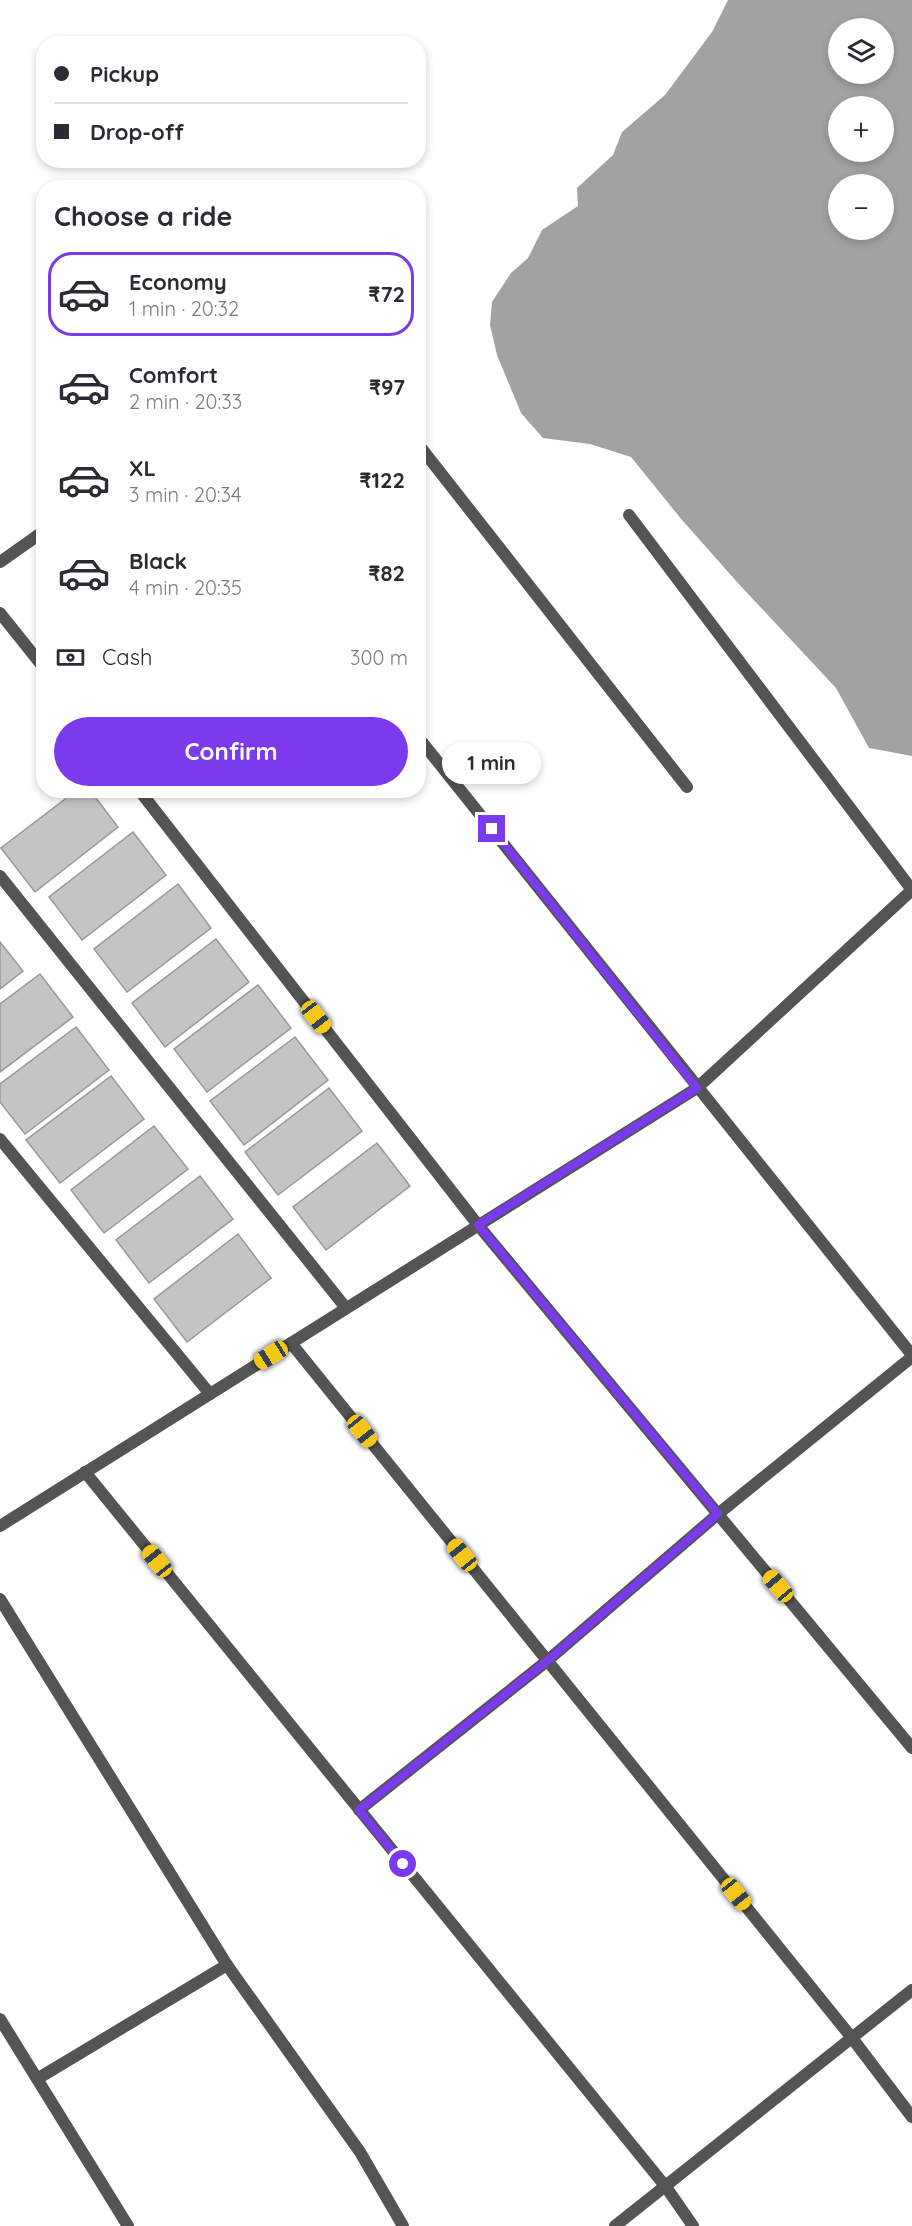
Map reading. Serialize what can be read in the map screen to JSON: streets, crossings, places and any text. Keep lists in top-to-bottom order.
{
  "page": {
    "map_buttons": ["+", "−"],
    "banner": ["Pickup", "Drop-off"],
    "heading": "Choose a ride",
    "list": [
      {
        "name": "Economy",
        "note": "1 min · 20:32",
        "value": "₹72"
      },
      {
        "name": "Comfort",
        "note": "2 min · 20:33",
        "value": "₹97"
      },
      {
        "name": "XL",
        "note": "3 min · 20:34",
        "value": "₹122"
      },
      {
        "name": "Black",
        "note": "4 min · 20:35",
        "value": "₹82"
      }
    ],
    "pay": ["Cash", "300 m"],
    "buttons": "Confirm",
    "bubble": "1 min"
  }
}
